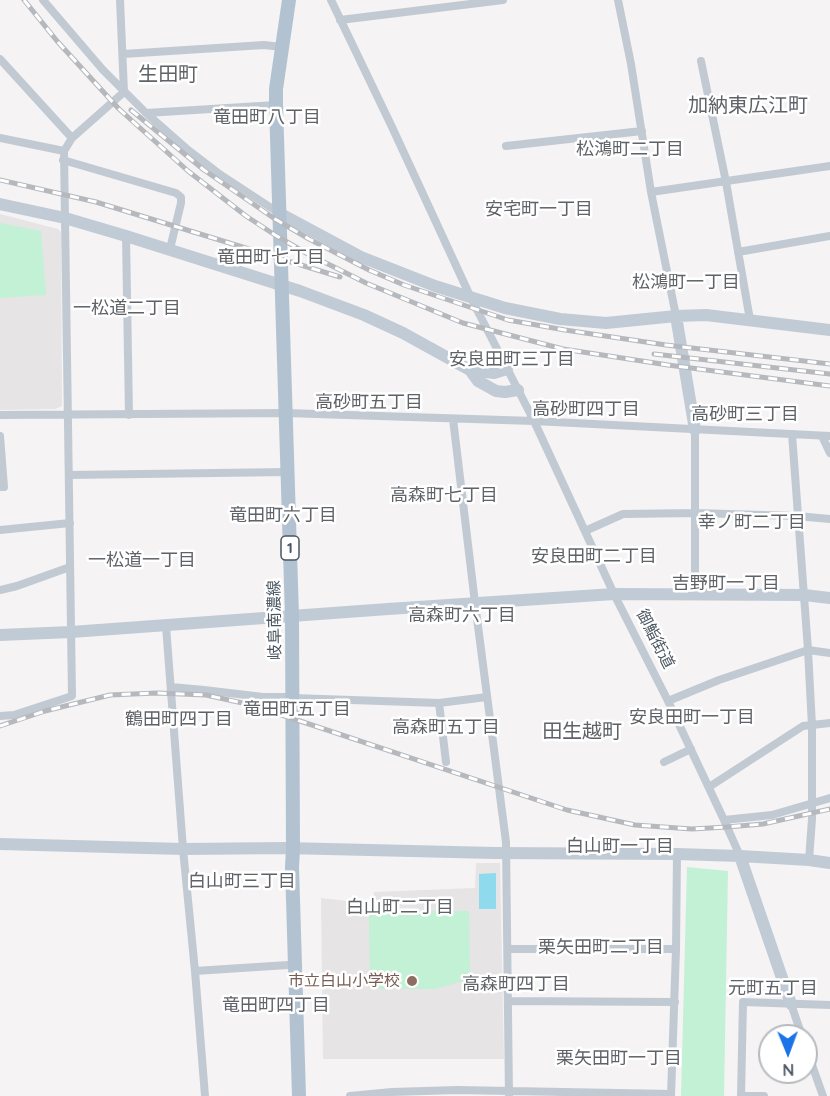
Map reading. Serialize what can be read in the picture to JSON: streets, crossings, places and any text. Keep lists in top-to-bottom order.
{
  "streets": {
    "main road": ["1", "岐阜南濃線"],
    "street": ["御鮨街道"]
  },
  "districts": [
    "生田町",
    "加納東広江町",
    "竜田町八丁目",
    "松鴻町二丁目",
    "安宅町一丁目",
    "竜田町七丁目",
    "松鴻町一丁目",
    "一松道二丁目",
    "安良田町三丁目",
    "高砂町五丁目",
    "高砂町四丁目",
    "高砂町三丁目",
    "高森町七丁目",
    "竜田町六丁目",
    "幸ノ町二丁目",
    "安良田町二丁目",
    "一松道一丁目",
    "吉野町一丁目",
    "高森町六丁目",
    "竜田町五丁目",
    "安良田町一丁目",
    "鶴田町四丁目",
    "高森町五丁目",
    "田生越町",
    "白山町一丁目",
    "白山町三丁目",
    "白山町二丁目",
    "栗矢田町二丁目",
    "高森町四丁目",
    "元町五丁目",
    "竜田町四丁目",
    "栗矢田町一丁目"
  ],
  "places": ["市立白山小学校"],
  "north": "bottom"
}
